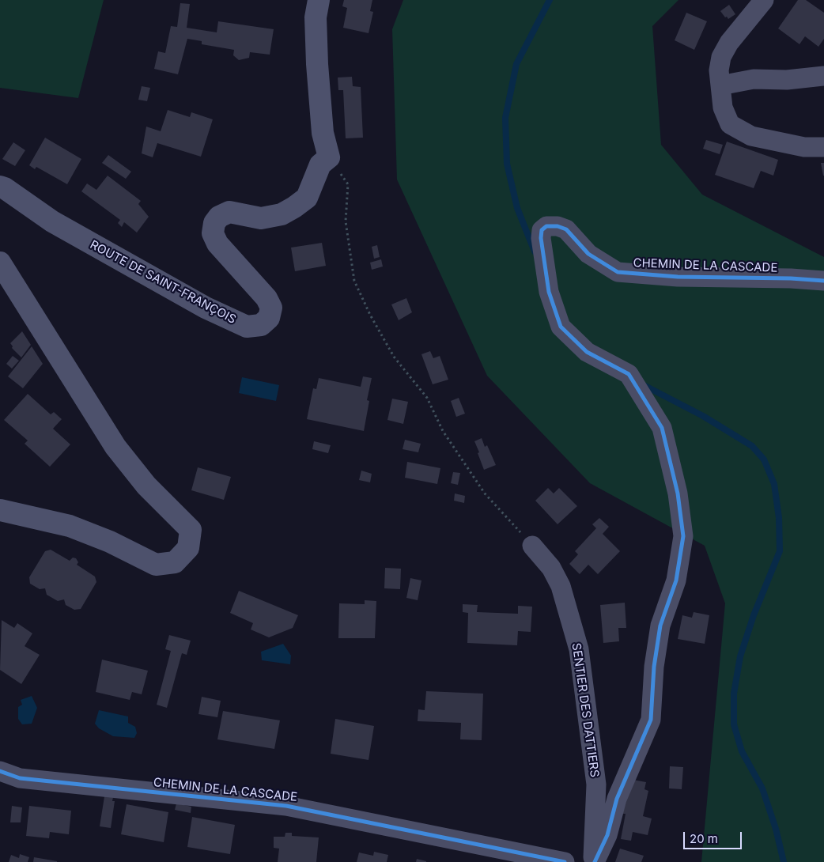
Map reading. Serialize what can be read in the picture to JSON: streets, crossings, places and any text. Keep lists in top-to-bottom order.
{
  "streets": {
    "main road": ["ROUTE DE SAINT-FRANÇOIS"],
    "street": ["CHEMIN DE LA CASCADE", "SENTIER DES DATTIERS"]
  },
  "crossings": [
    ["CHEMIN DE LA CASCADE", "SENTIER DES DATTIERS"]
  ],
  "scale_bar": "20 m"
}
